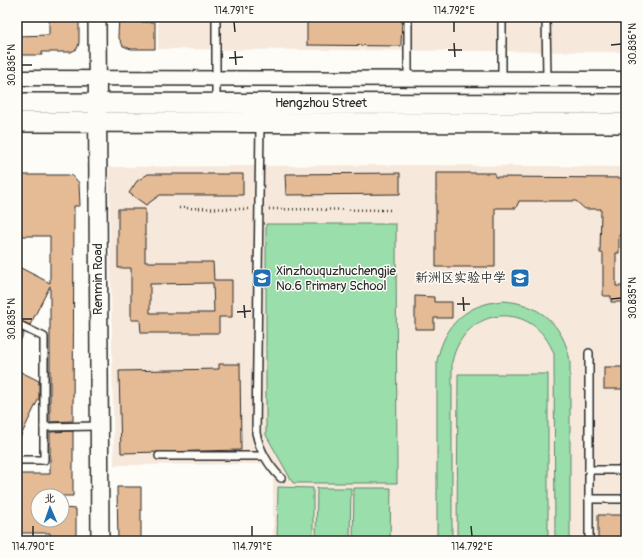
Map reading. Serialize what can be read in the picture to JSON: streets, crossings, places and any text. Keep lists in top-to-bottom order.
{
  "streets": {
    "main road": ["Hengzhou Street"],
    "street": ["Renmin Road"]
  },
  "crossings": [
    ["Hengzhou Street", "Renmin Road"]
  ],
  "places": {
    "school or university": ["Xinzhouquzhuchengjie No.6 Primary School", "新洲区实验中学"]
  },
  "north": "top",
  "coordinates": [
    "114.791°E",
    "114.792°E",
    "30.836°N",
    "30.835°N",
    "114.790°E"
  ]
}
